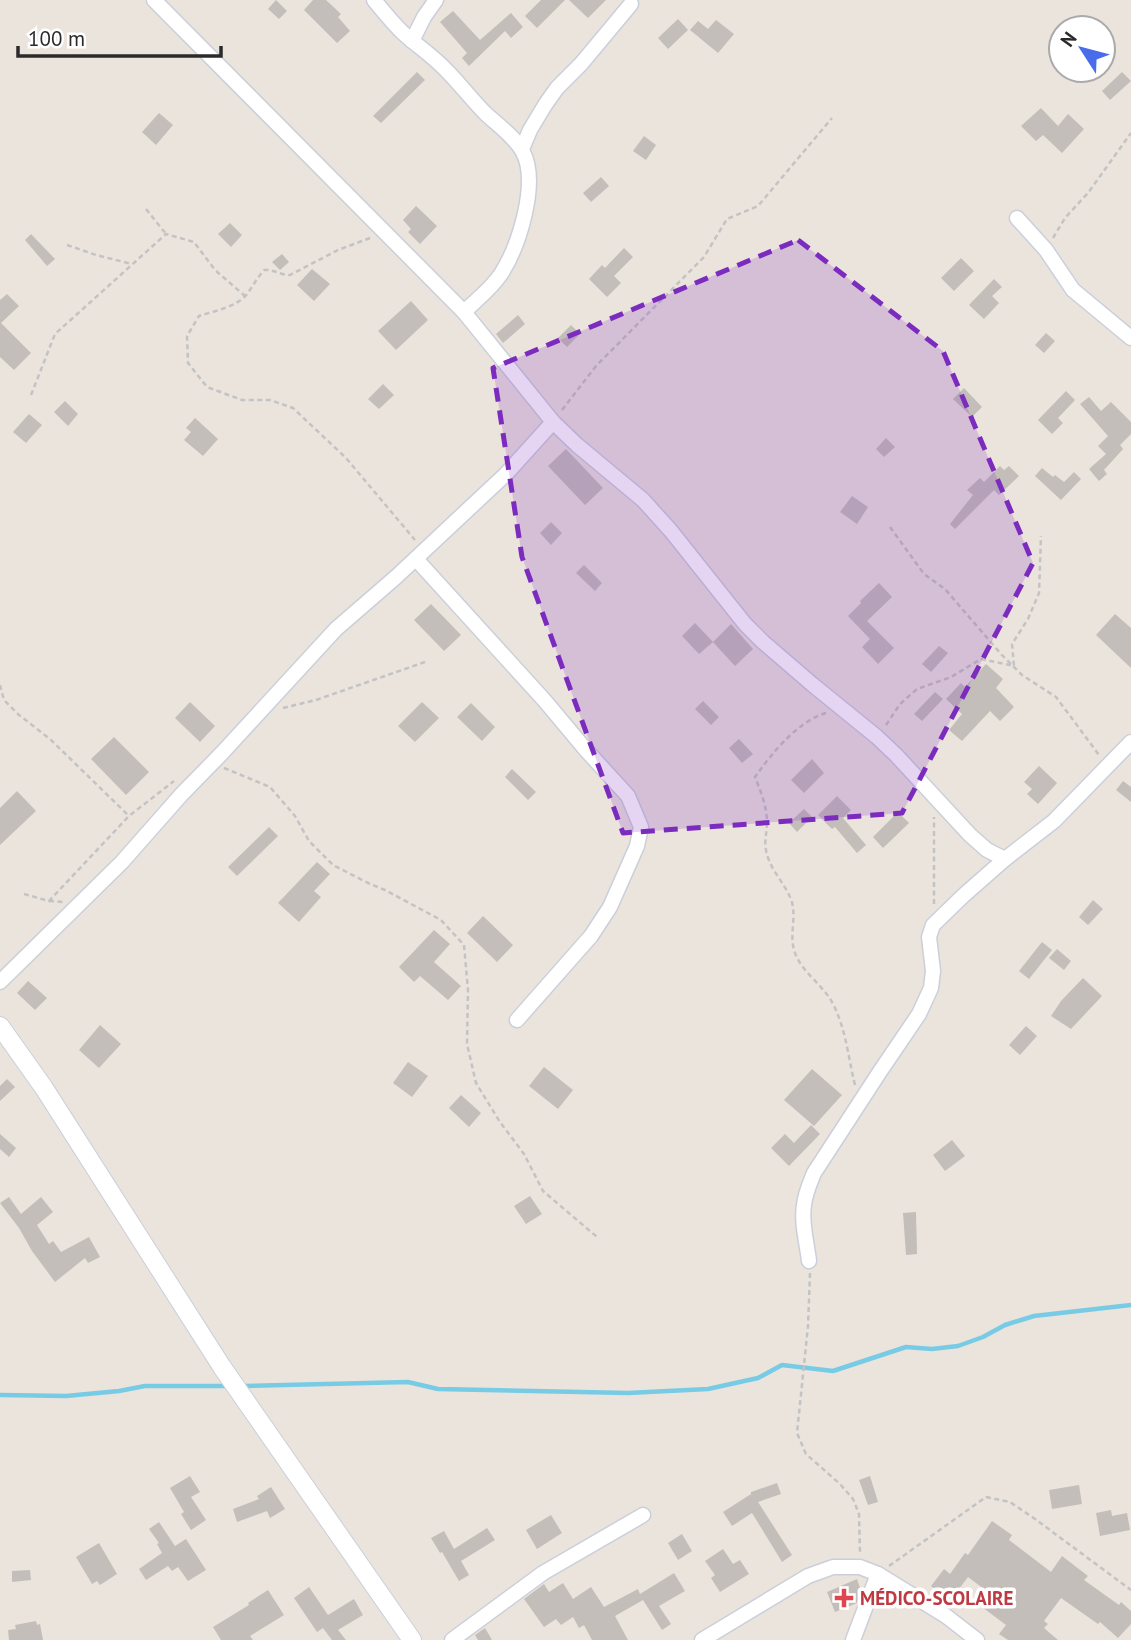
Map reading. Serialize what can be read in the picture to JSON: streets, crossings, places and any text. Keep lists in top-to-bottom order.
{
  "places": {
    "health": ["MÉDICO-SCOLAIRE"]
  },
  "scale_bar": "100 m",
  "north": "top left"
}
